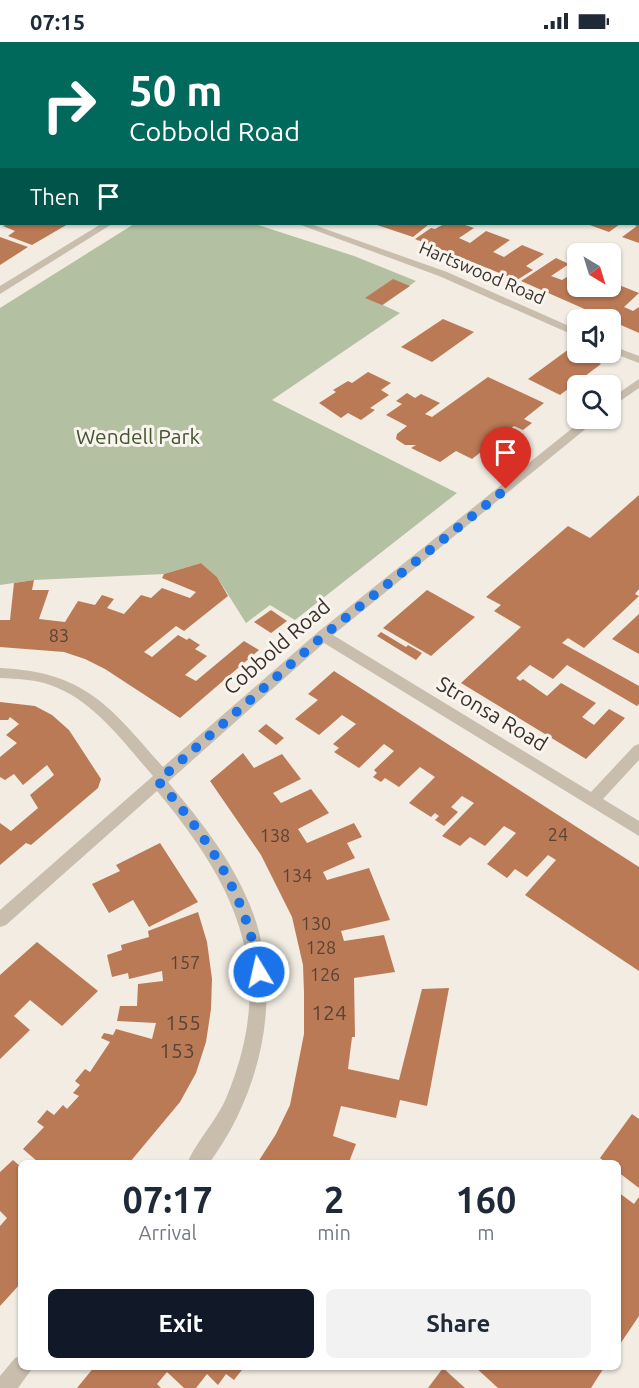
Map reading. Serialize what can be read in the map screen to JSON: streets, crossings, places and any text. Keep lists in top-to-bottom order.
{
  "streets": {
    "street": ["Hartswood Road", "Cobbold Road", "Stronsa Road"]
  },
  "crossings": [
    ["Cobbold Road", "Stronsa Road"]
  ],
  "parks": ["Wendell Park"],
  "house_numbers": [
    "83",
    "24",
    "138",
    "134",
    "130",
    "128",
    "157",
    "126",
    "124",
    "155",
    "153"
  ],
  "north": "bottom right",
  "page": {
    "status": "07:15",
    "turn": ["50 m", "Cobbold Road"],
    "then": "Then",
    "eta": [
      "07:17",
      "Arrival",
      "2",
      "min",
      "160",
      "m"
    ],
    "buttons": ["Exit", "Share"]
  }
}
